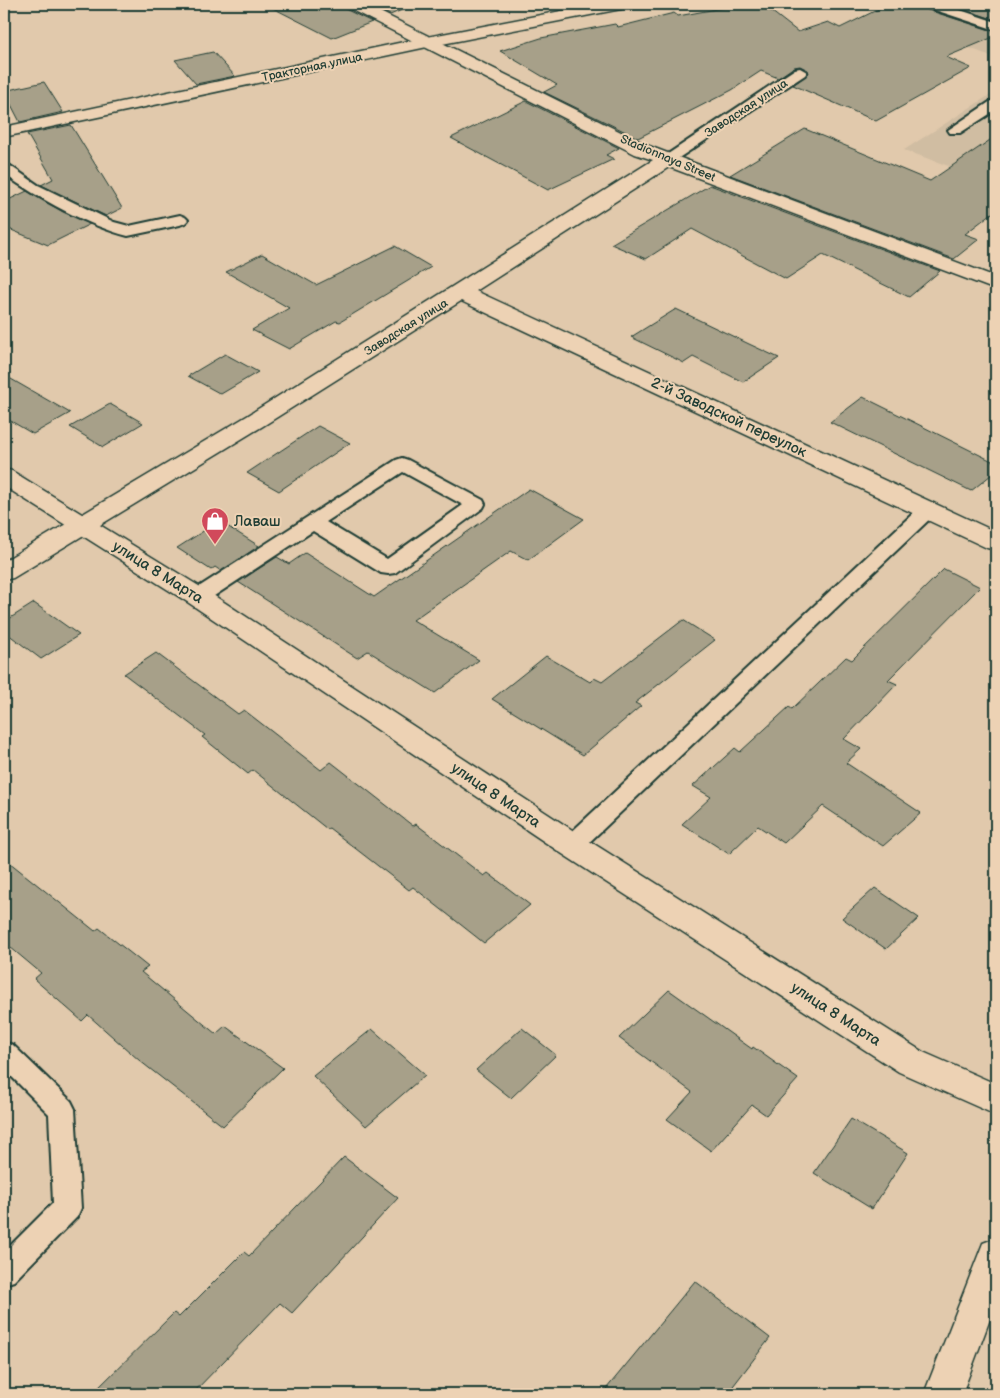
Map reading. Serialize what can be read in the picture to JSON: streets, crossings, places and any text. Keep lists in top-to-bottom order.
{
  "streets": {
    "street": [
      "Тракторная улица",
      "Заводская улица",
      "Stadionnaya Street",
      "2-й Заводской переулок",
      "улица 8 Марта"
    ]
  },
  "crossings": [
    ["Тракторная улица", "Stadionnaya Street"],
    ["Заводская улица", "Stadionnaya Street"],
    ["Заводская улица", "2-й Заводской переулок"],
    ["Заводская улица", "улица 8 Марта"]
  ],
  "places": {
    "shop": ["Лаваш"]
  }
}
